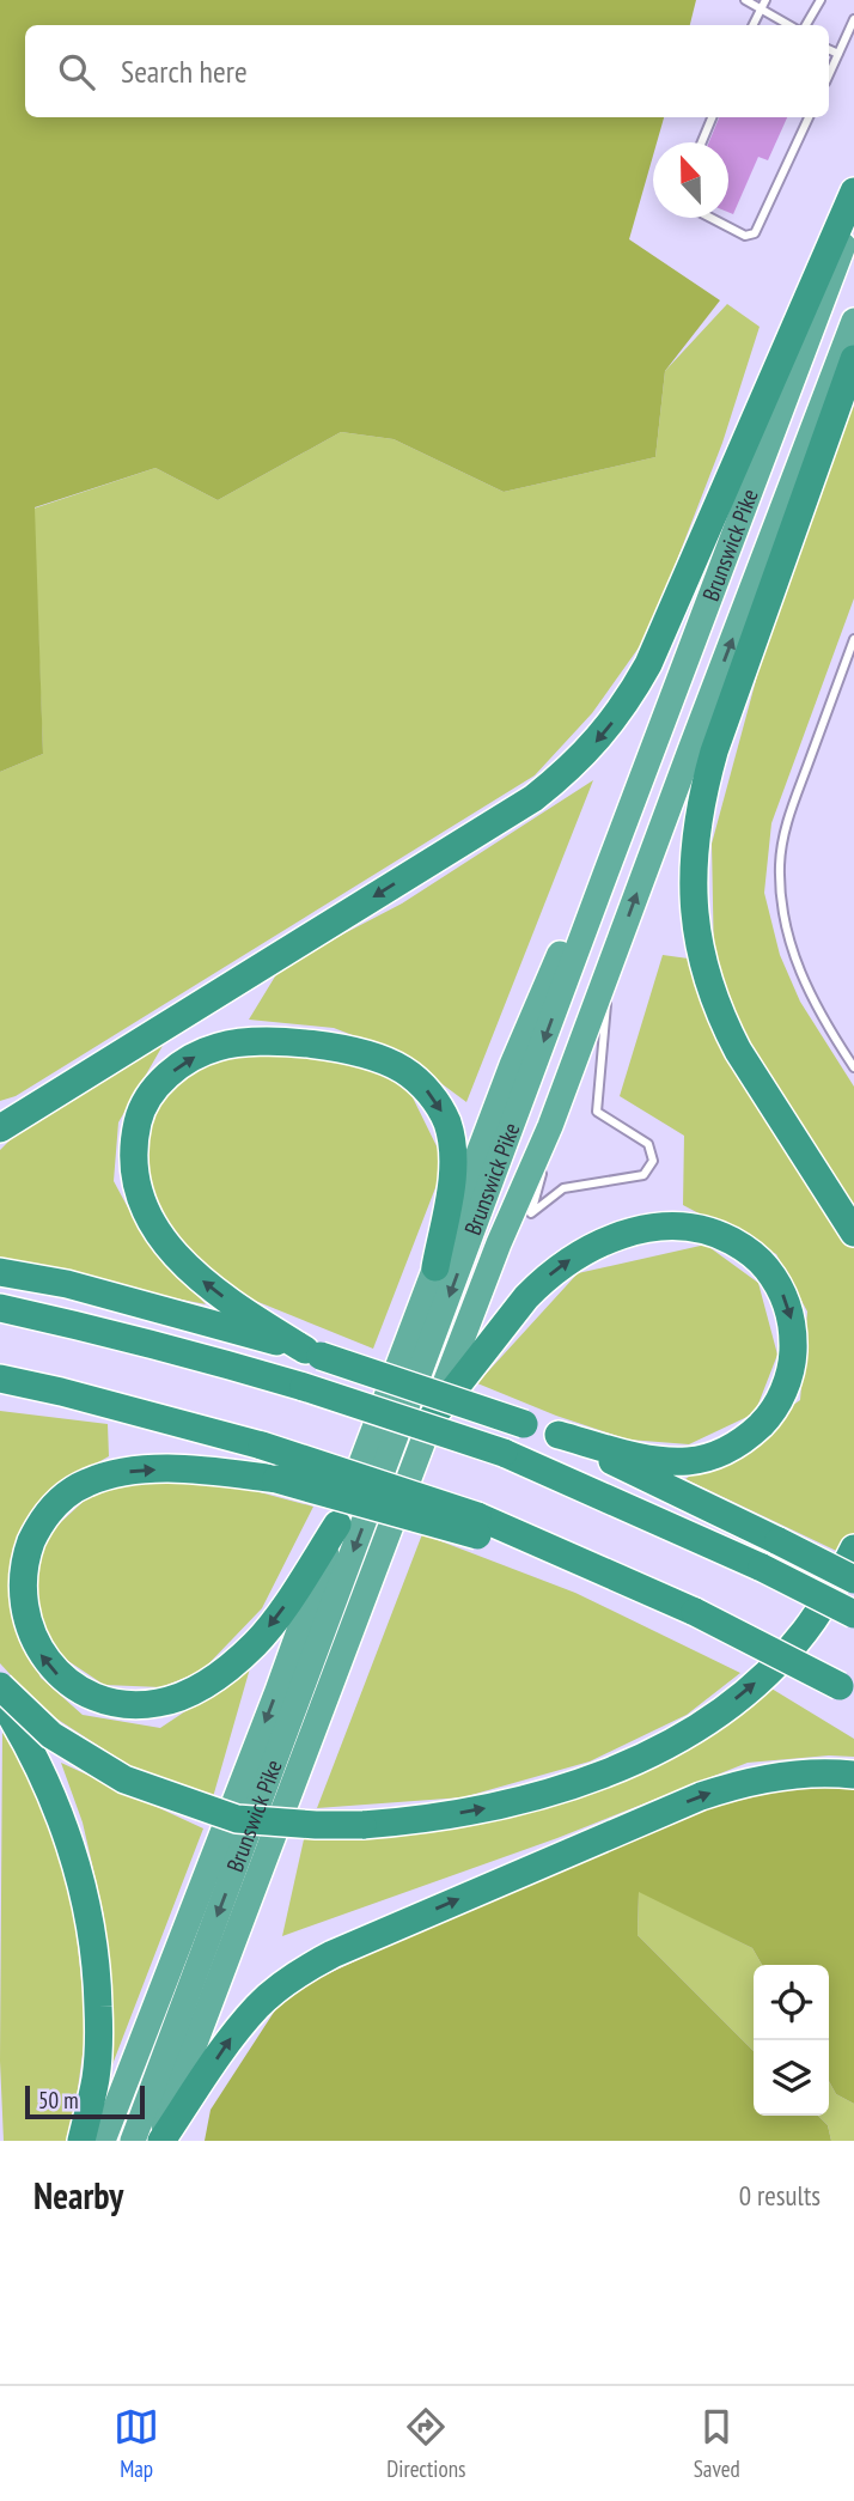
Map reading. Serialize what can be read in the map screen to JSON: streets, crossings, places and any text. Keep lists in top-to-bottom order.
{
  "streets": {
    "highway": ["Brunswick Pike"]
  },
  "scale_bar": "50 m",
  "north": "top",
  "page": {
    "search": "Search here",
    "scale": "50 m",
    "heading": ["Nearby", "0 results"],
    "nav": ["Map", "Directions", "Saved"]
  }
}
